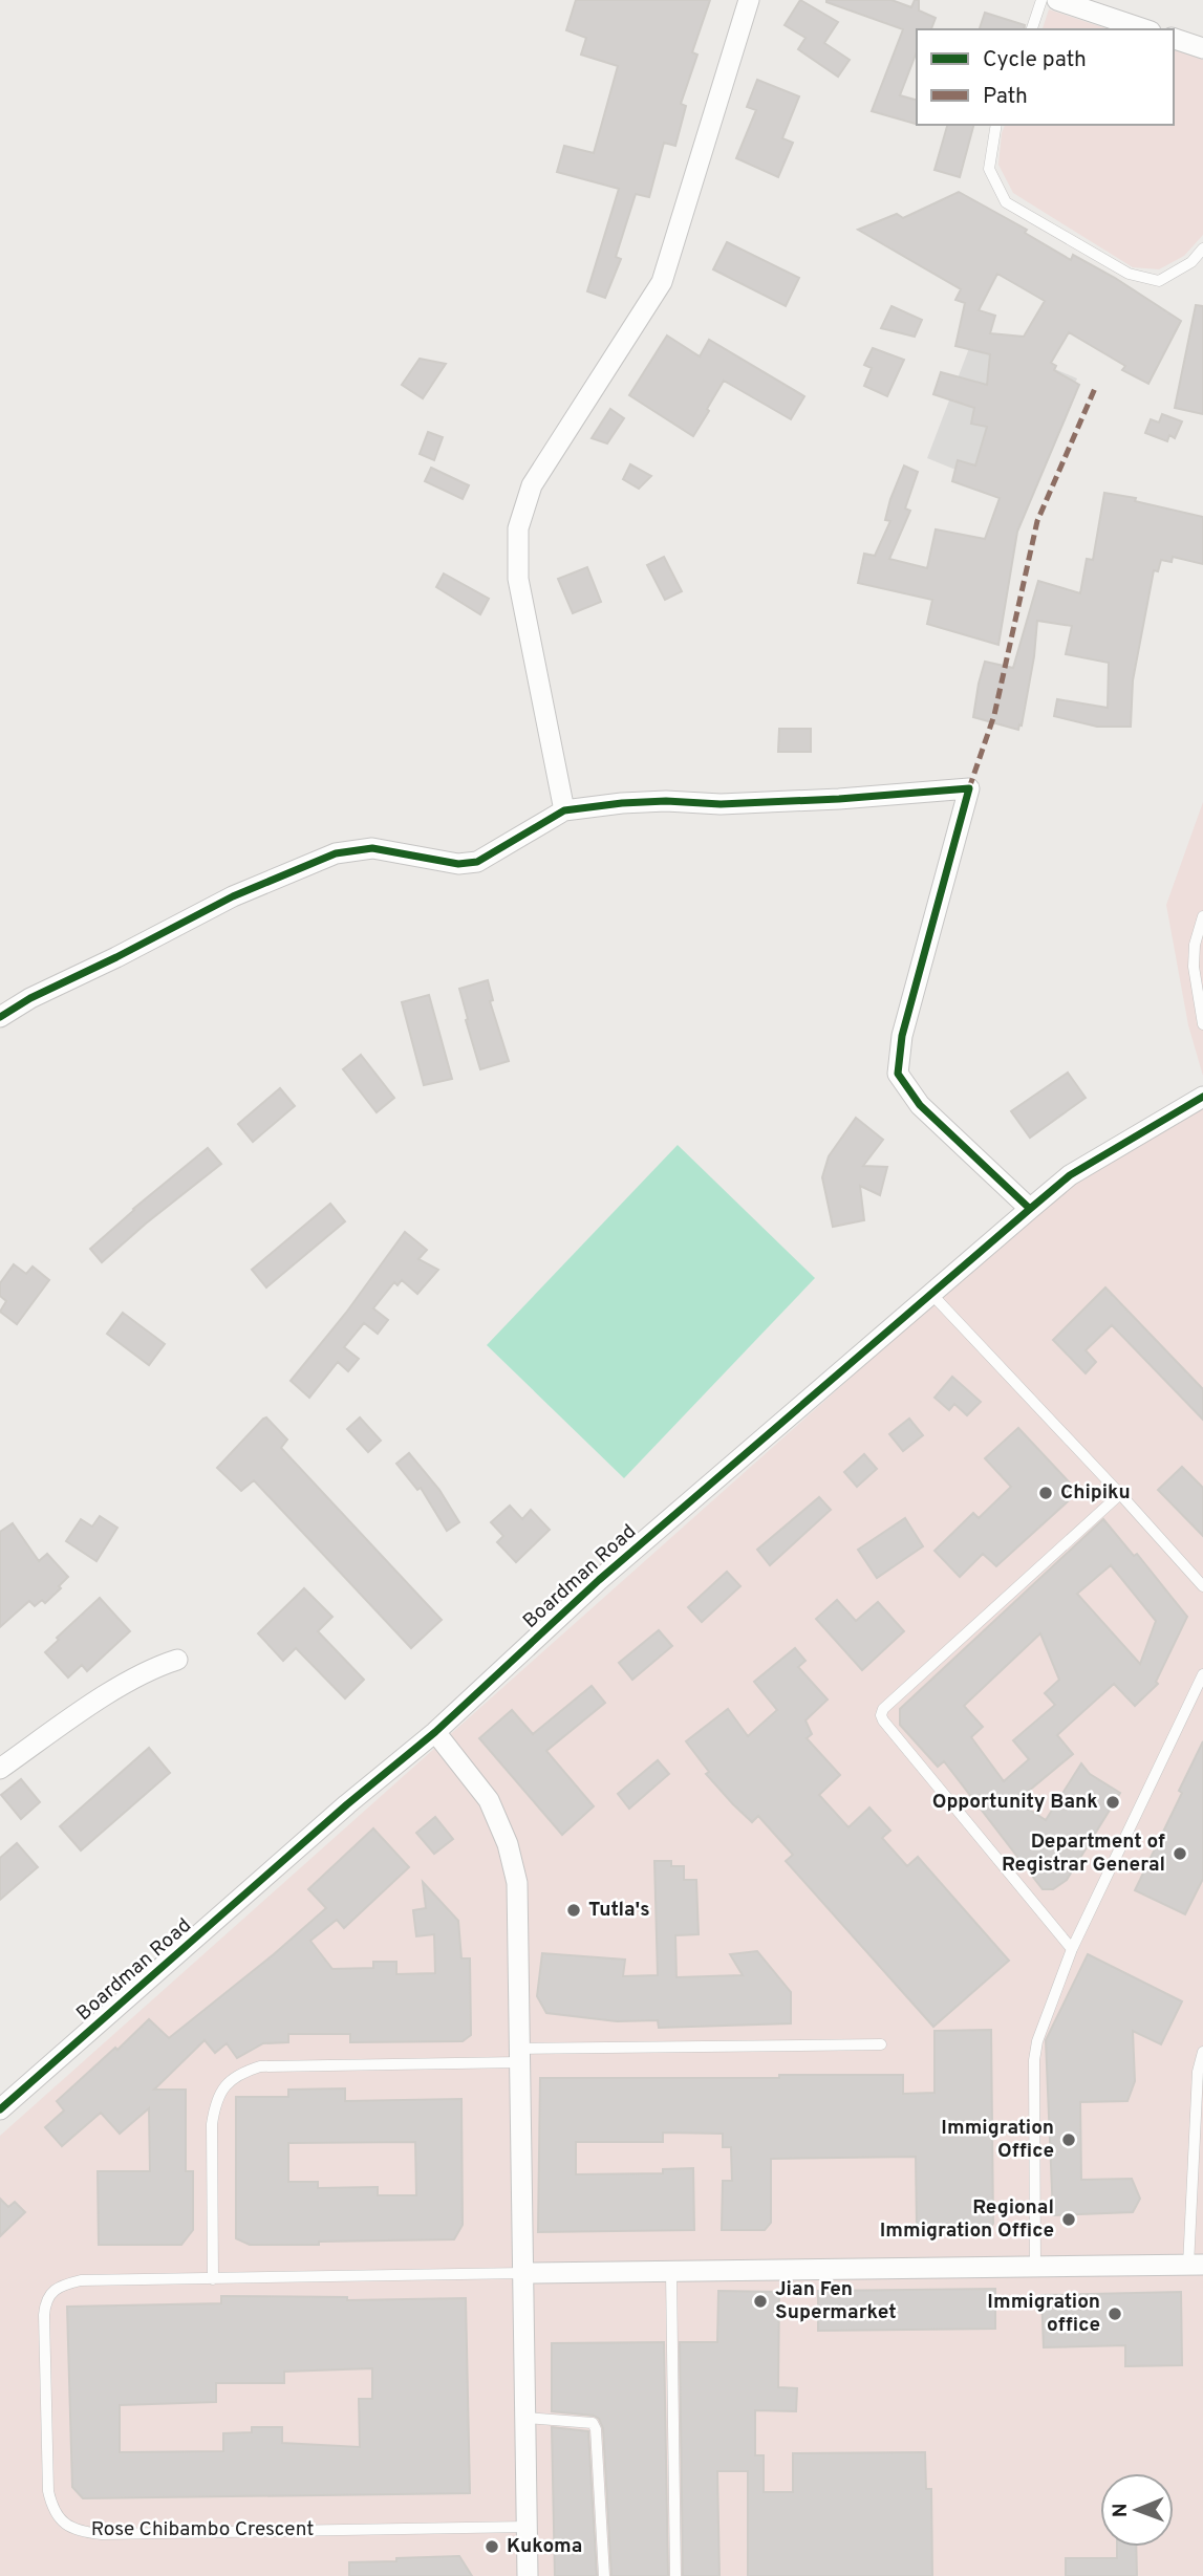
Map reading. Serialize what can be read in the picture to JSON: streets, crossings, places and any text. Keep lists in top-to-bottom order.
{
  "streets": {
    "street": ["Boardman Road"],
    "lane": ["Rose Chibambo Crescent"]
  },
  "places": [
    "Chipiku",
    "Opportunity Bank",
    "Department of Registrar General",
    "Tutla's",
    "Immigration Office",
    "Regional Immigration Office",
    "Jian Fen Supermarket",
    "Immigration office",
    "Kukoma"
  ],
  "legend": ["Cycle path", "Path"],
  "north": "left"
}
